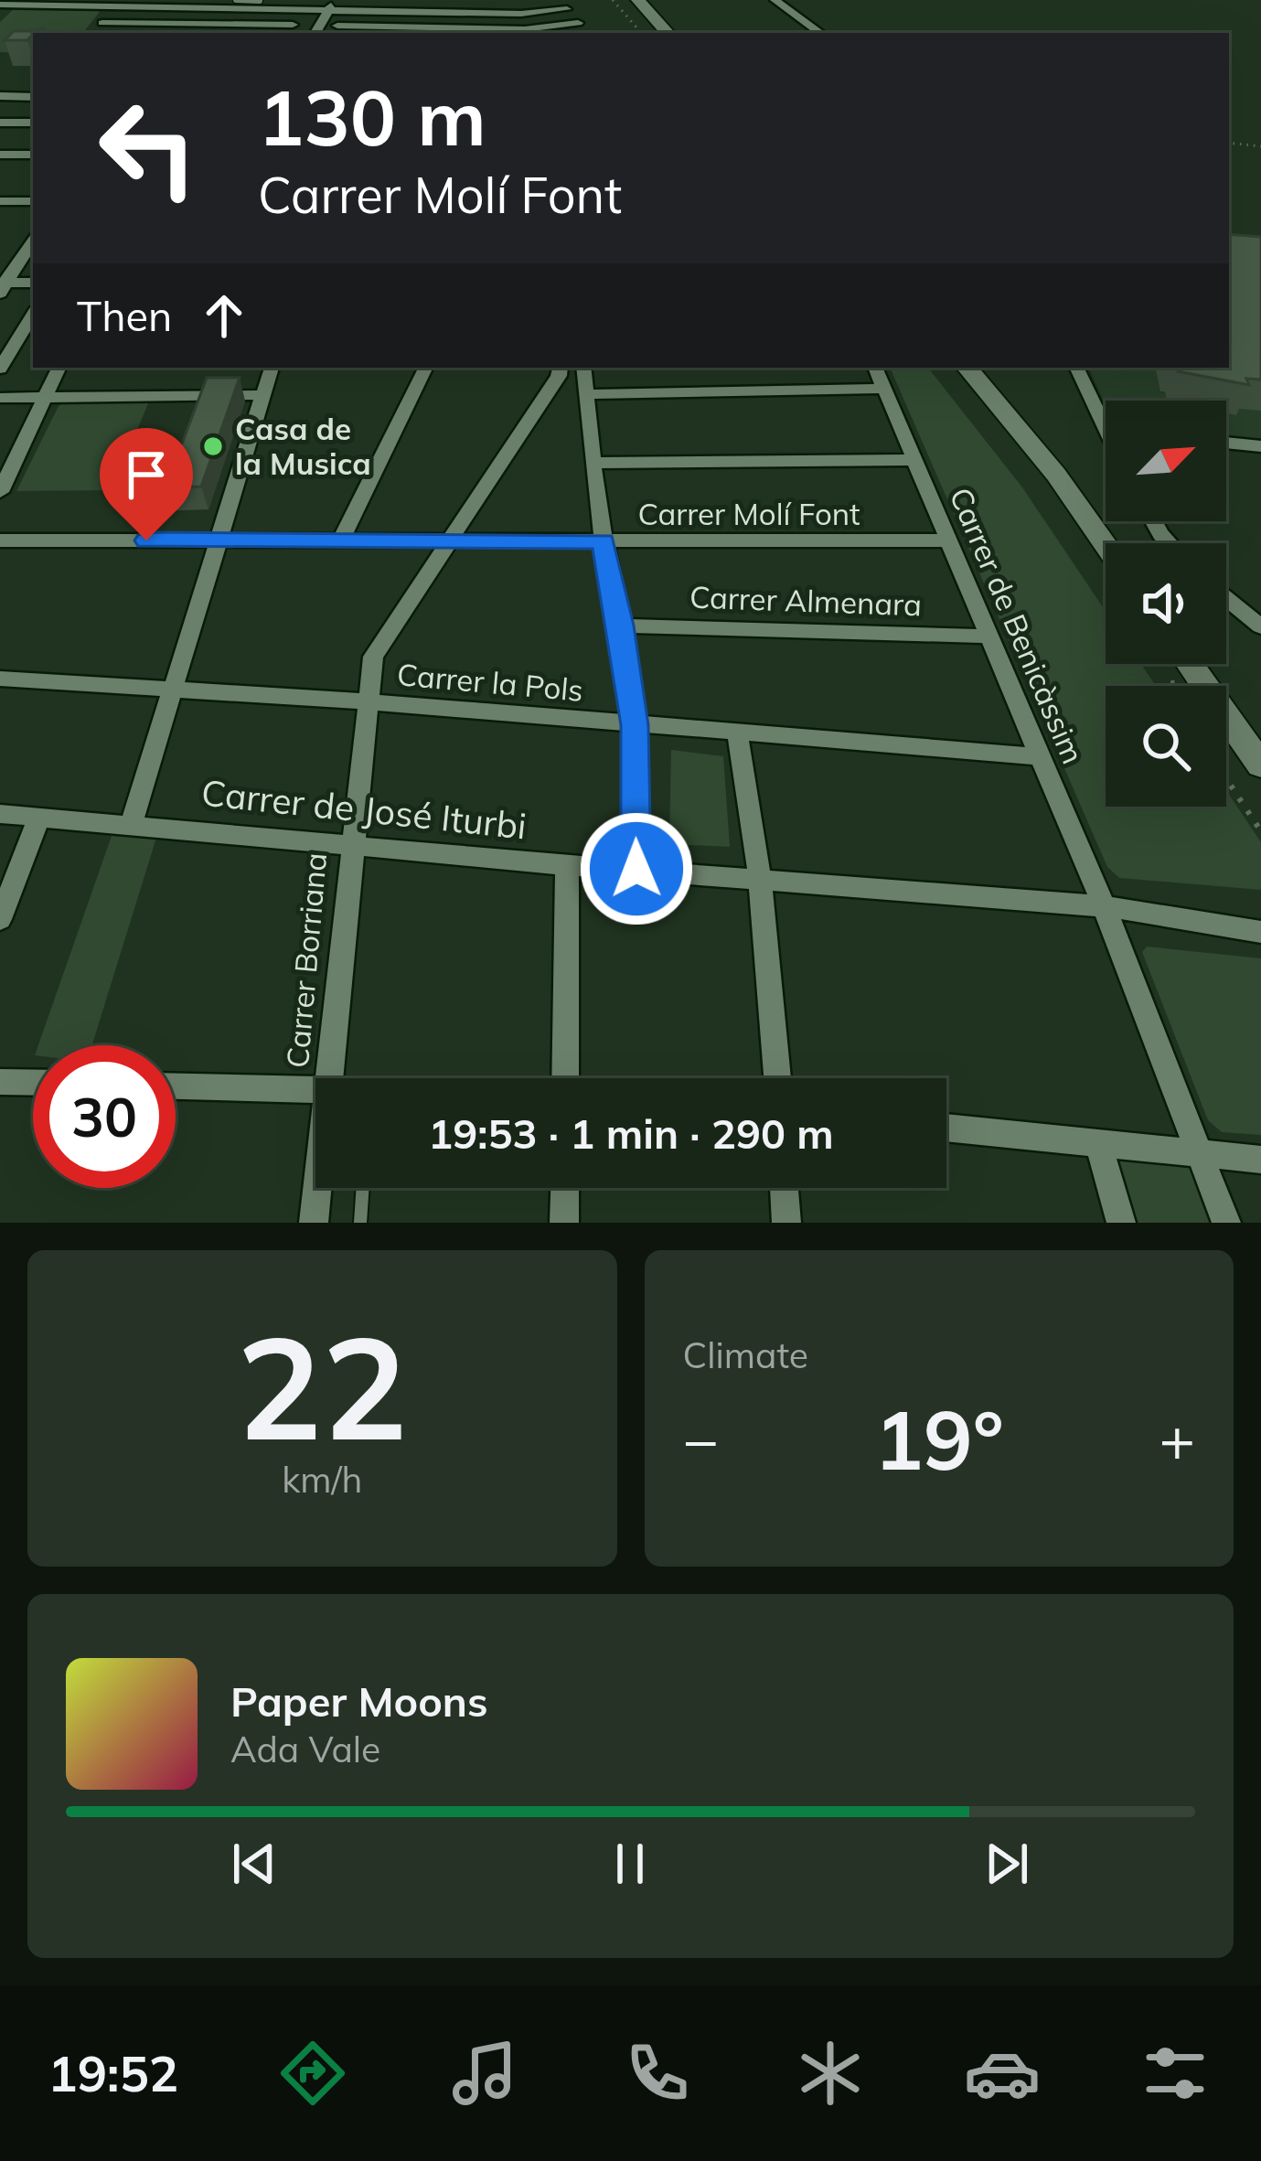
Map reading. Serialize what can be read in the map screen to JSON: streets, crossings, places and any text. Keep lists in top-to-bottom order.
{
  "streets": {
    "street": [
      "Carrer Molí Font",
      "Carrer Almenara",
      "Carrer de Benicàssim",
      "Carrer la Pols",
      "Carrer de José Iturbi",
      "Carrer Borriana"
    ]
  },
  "crossings": [
    ["Carrer Molí Font", "Carrer de Benicàssim"],
    ["Carrer Molí Font", "Carrer Borriana"],
    ["Carrer Almenara", "Carrer de Benicàssim"],
    ["Carrer de Benicàssim", "Carrer la Pols"],
    ["Carrer de Benicàssim", "Carrer de José Iturbi"],
    ["Carrer la Pols", "Carrer Borriana"],
    ["Carrer de José Iturbi", "Carrer Borriana"]
  ],
  "places": ["Casa de la Musica"],
  "north": "top right",
  "page": {
    "turn": ["130 m", "Carrer Molí Font"],
    "then": "Then",
    "limit": "30",
    "trip": "19:53 · 1 min · 290 m",
    "tile": [
      ["22", "km/h"],
      "Climate"
    ],
    "heat": ["−", "19°", "+"],
    "song": ["Paper Moons", "Ada Vale"],
    "tabs": "19:52"
  }
}
